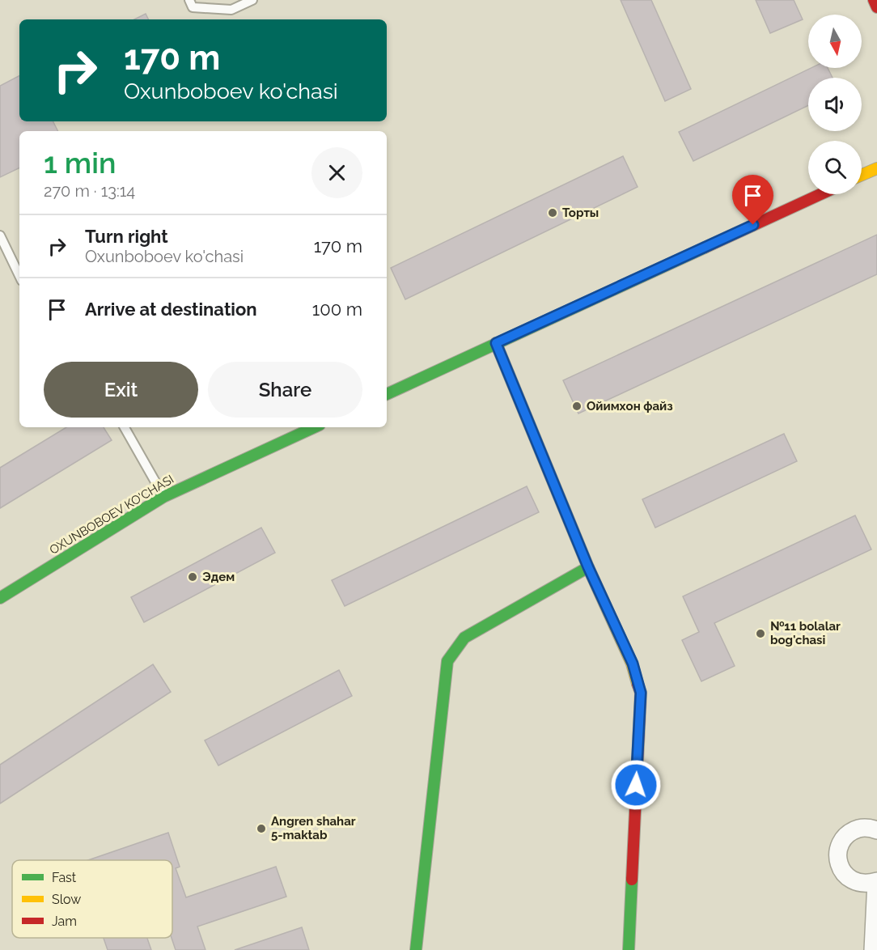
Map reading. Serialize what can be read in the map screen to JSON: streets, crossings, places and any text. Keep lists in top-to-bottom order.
{
  "streets": {
    "street": ["OXUNBOBOEV KO'CHASI"]
  },
  "places": [
    "Торты",
    "Ойимхон файз",
    "Эдем",
    "№11 bolalar bog'chasi",
    "Angren shahar 5-maktab"
  ],
  "legend": ["Fast", "Slow", "Jam"],
  "north": "bottom",
  "page": {
    "turn": ["170 m", "Oxunboboev ko'chasi"],
    "heading": ["1 min", "270 m · 13:14"],
    "list": [
      {
        "name": "Turn right",
        "note": "Oxunboboev ko'chasi",
        "value": "170 m"
      },
      {
        "name": "Arrive at destination",
        "value": "100 m"
      }
    ],
    "buttons": ["Exit", "Share"]
  }
}
